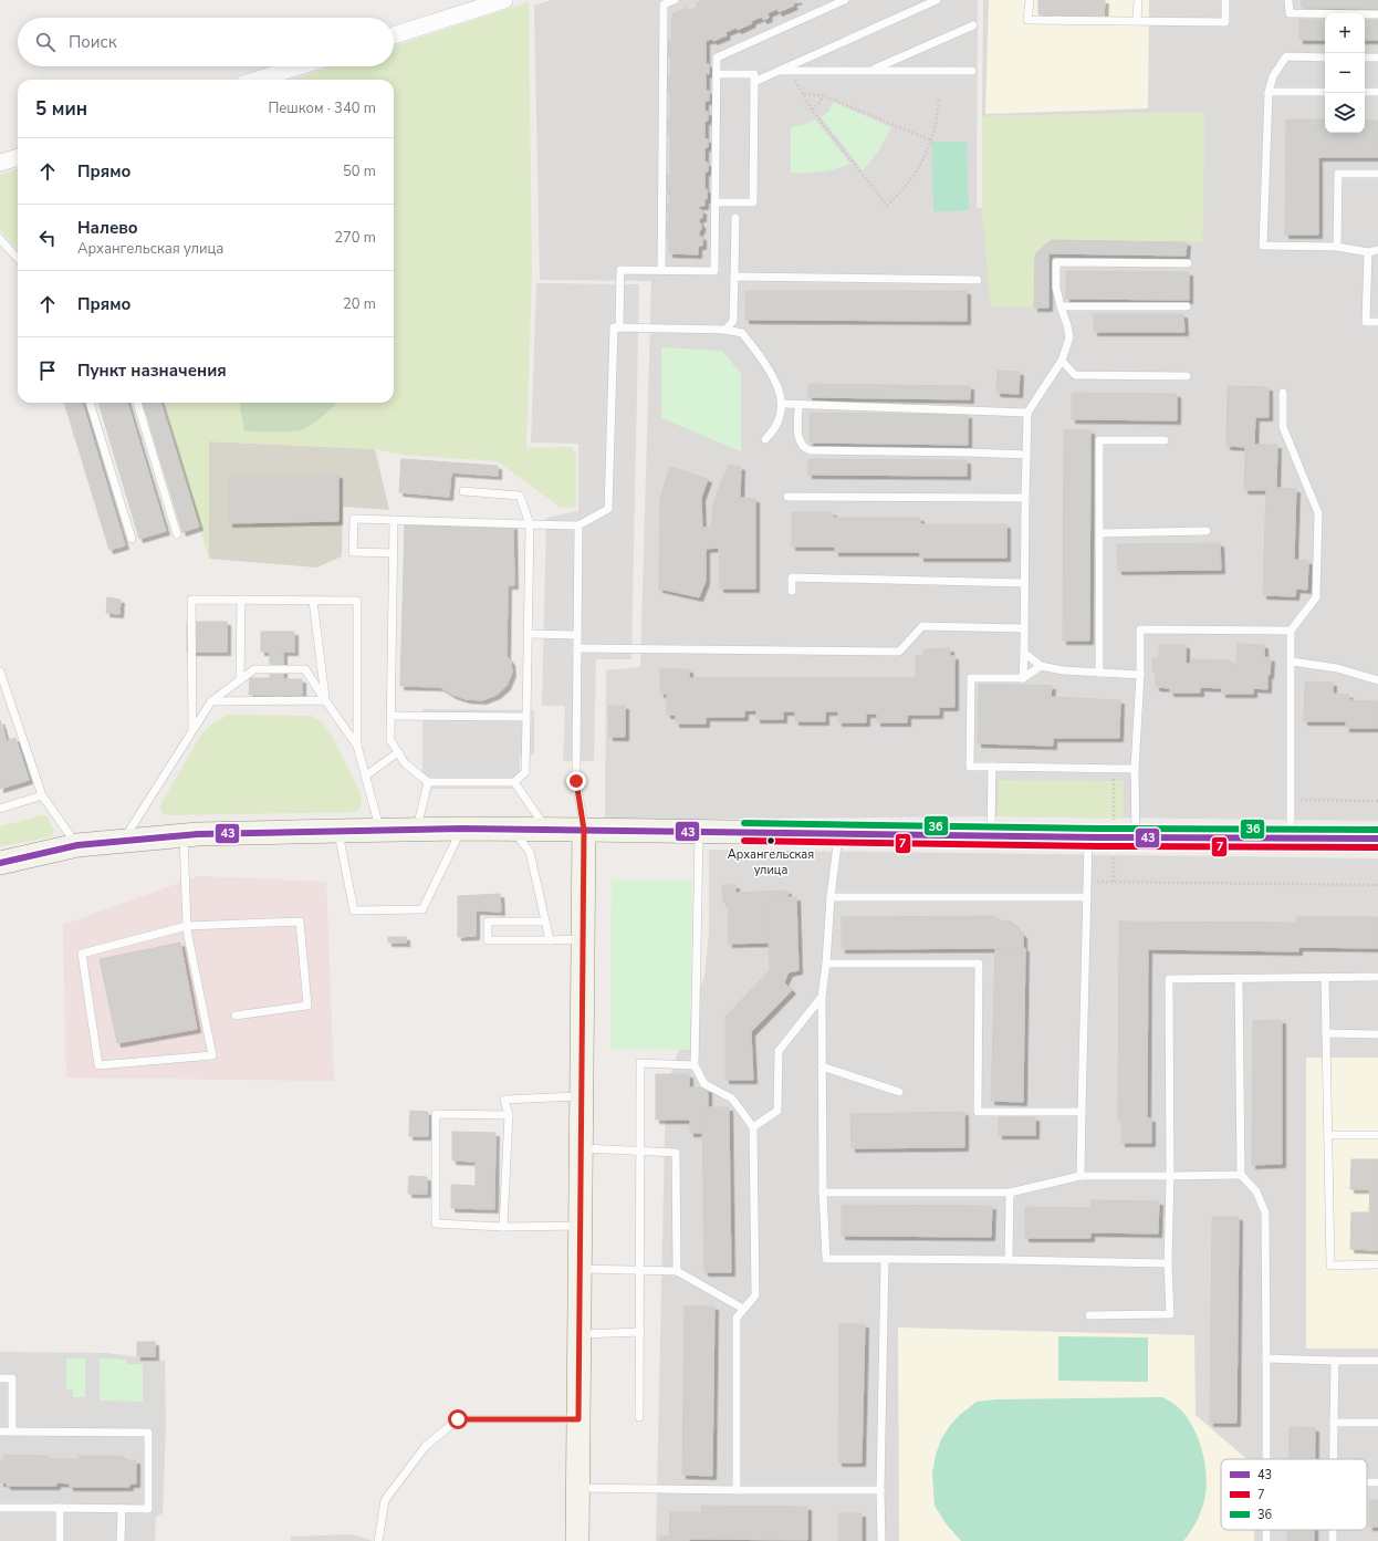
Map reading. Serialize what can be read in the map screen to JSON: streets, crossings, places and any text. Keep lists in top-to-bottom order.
{
  "places": ["Архангельская улица"],
  "lines": ["transit line 36", "transit line 43", "transit line 7"],
  "legend": ["43", "7", "36"],
  "page": {
    "map_buttons": ["+", "−"],
    "search": "Поиск",
    "heading": ["5 мин", "Пешком · 340 m"],
    "list": [
      ["Прямо", "50 m"],
      ["Налево", "Архангельская улица", "270 m"],
      ["Прямо", "20 m"],
      "Пункт назначения"
    ]
  }
}
